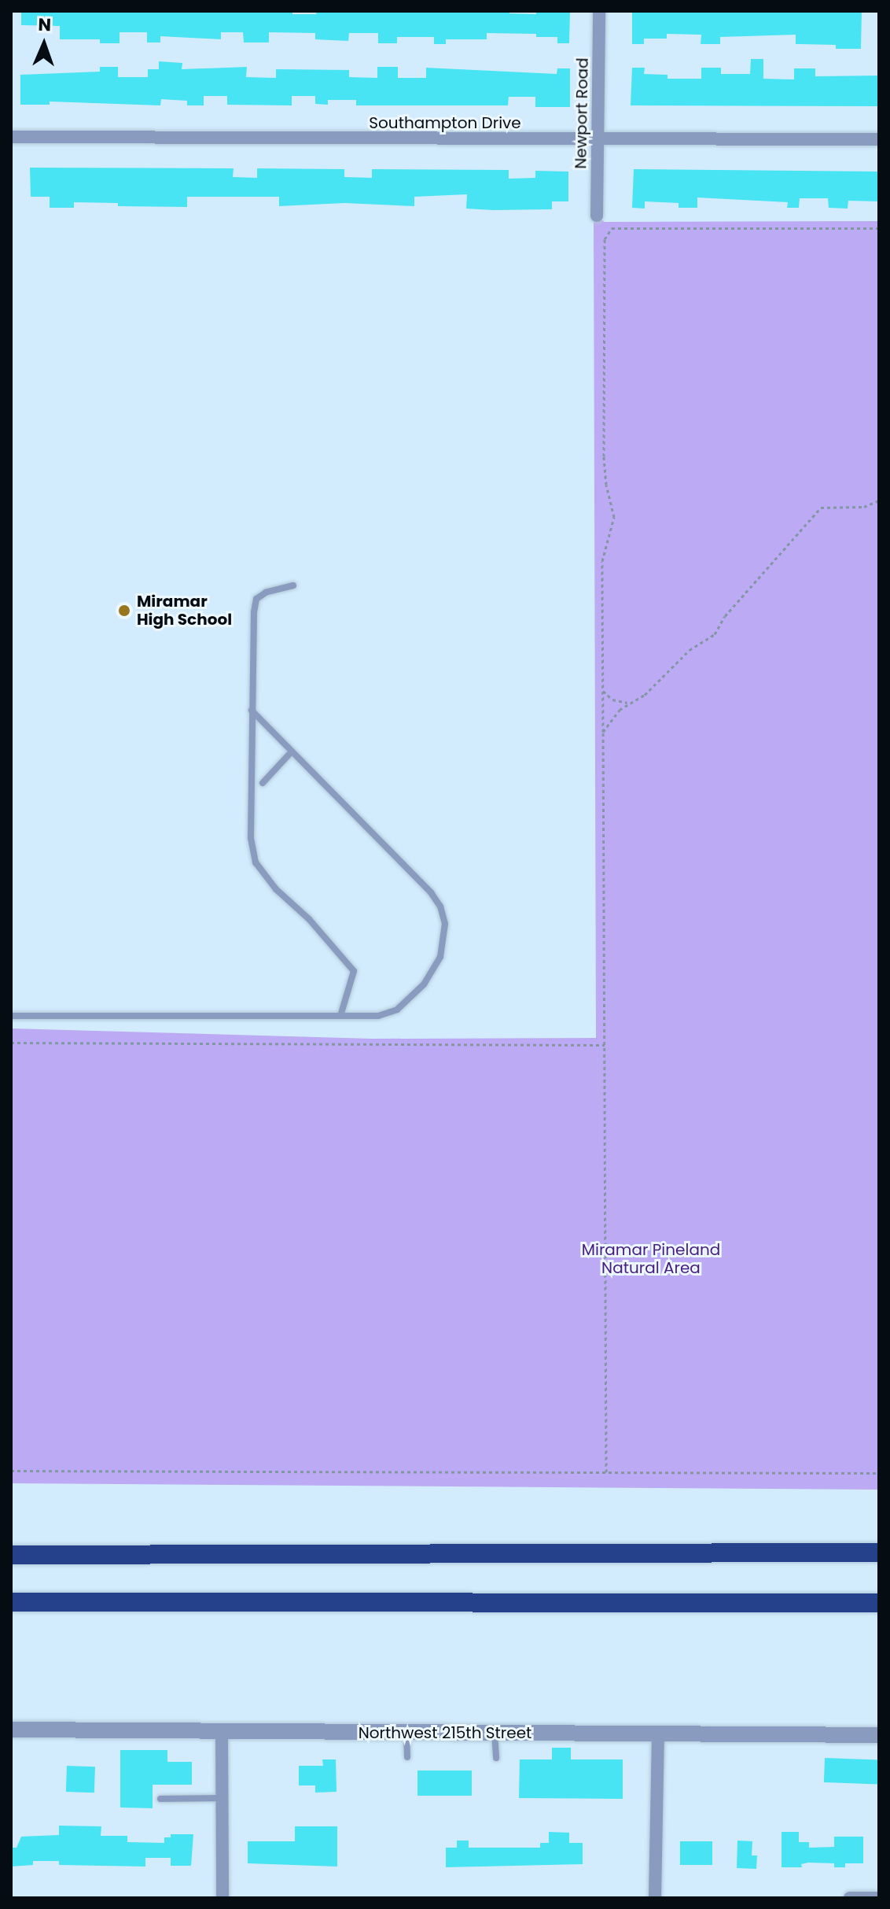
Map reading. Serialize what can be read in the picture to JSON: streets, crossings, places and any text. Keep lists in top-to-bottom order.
{
  "streets": {
    "street": ["Newport Road", "Southampton Drive", "Northwest 215th Street"]
  },
  "crossings": [
    ["Newport Road", "Southampton Drive"]
  ],
  "parks": ["Miramar Pineland Natural Area"],
  "places": ["Miramar High School"],
  "north": "top"
}
